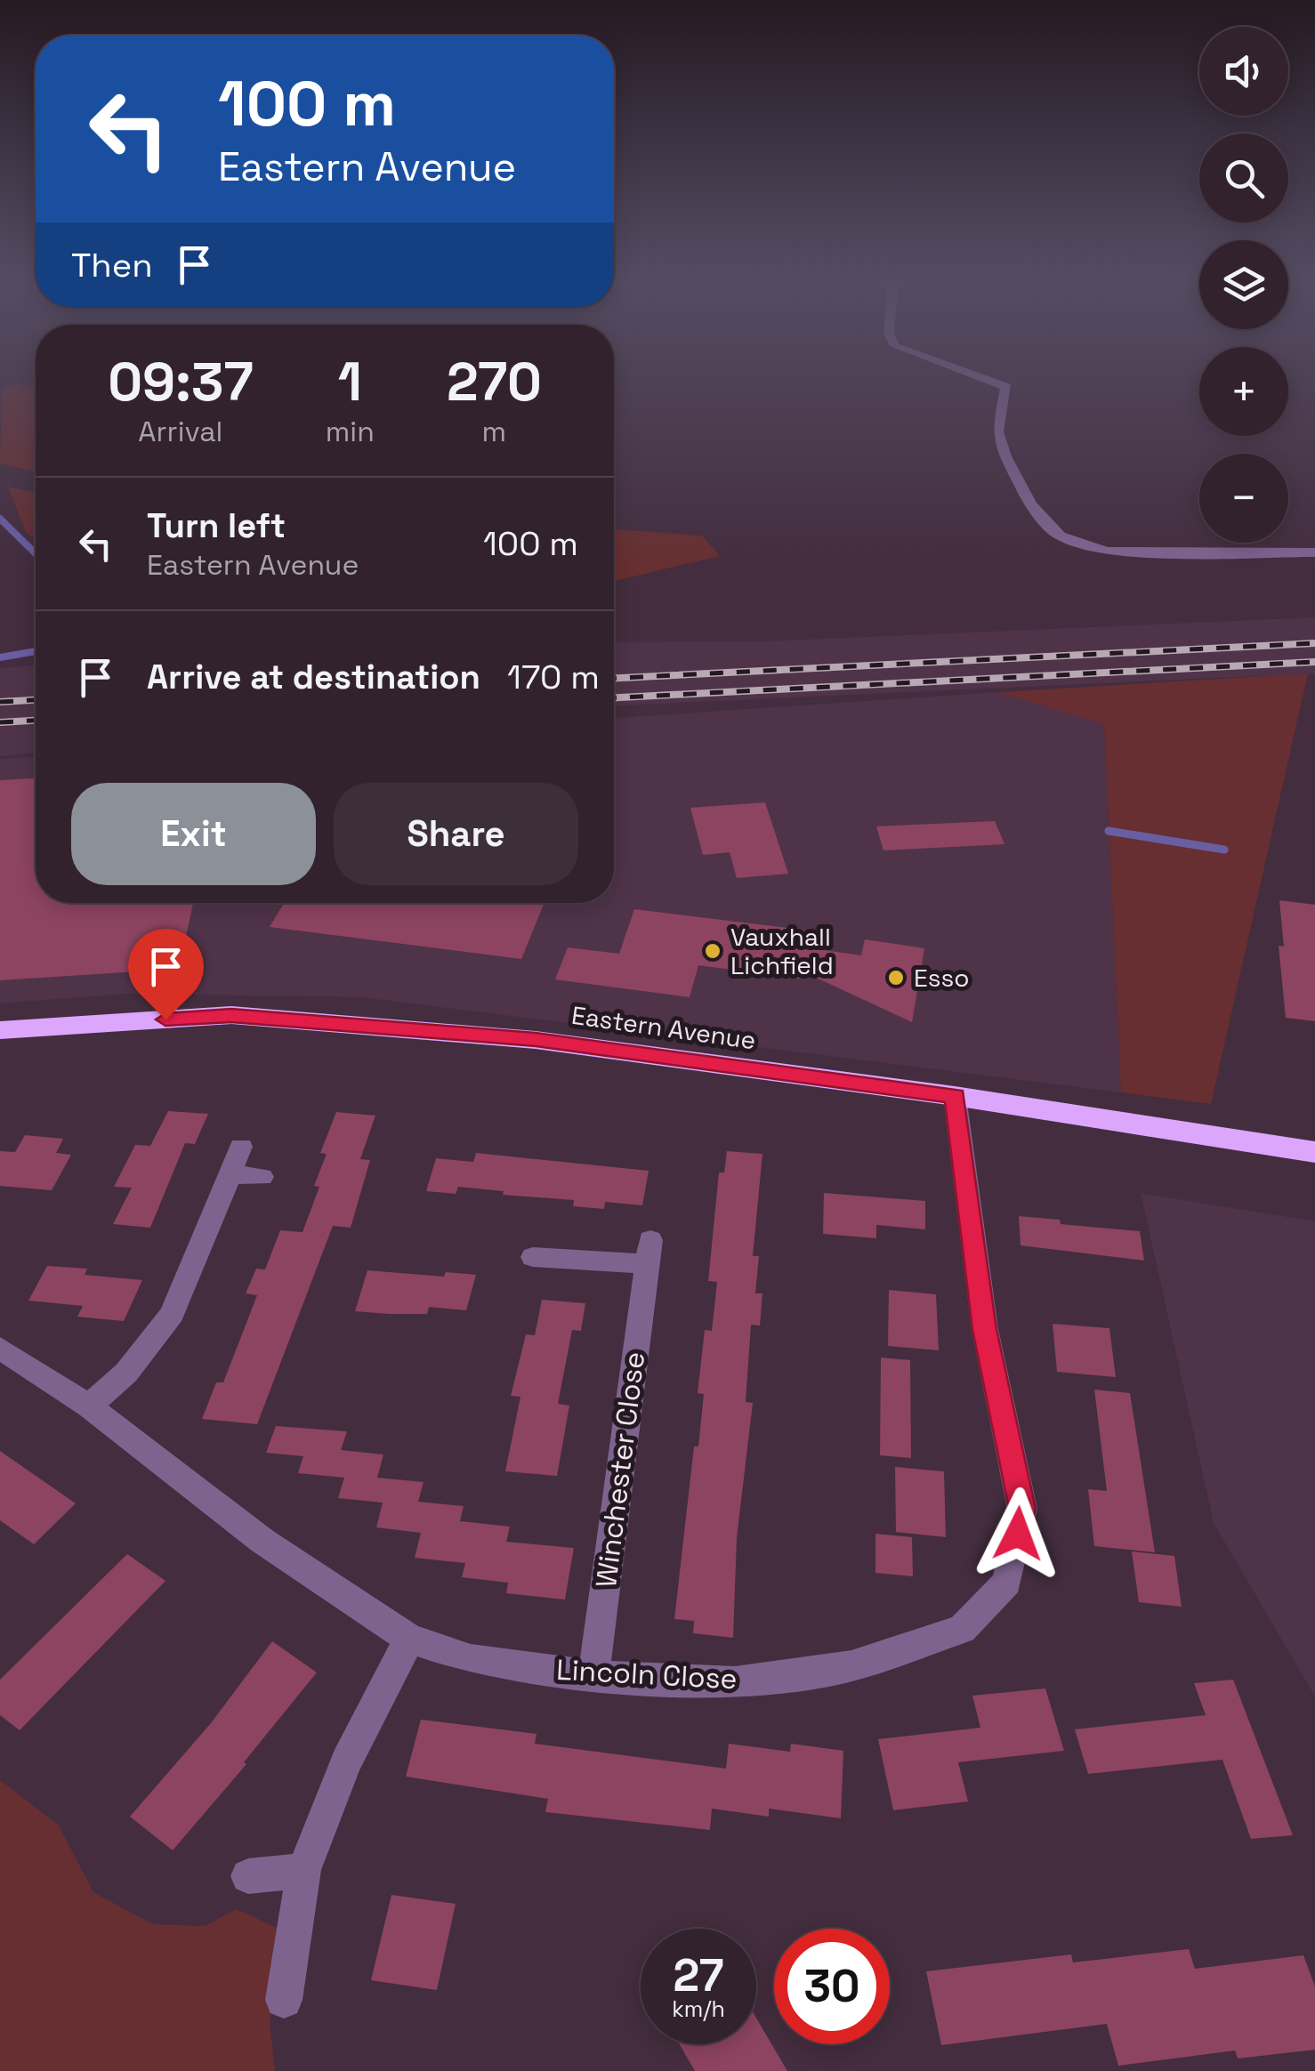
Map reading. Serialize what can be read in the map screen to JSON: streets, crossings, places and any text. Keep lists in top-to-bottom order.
{
  "streets": {
    "highway": ["Eastern Avenue"],
    "street": ["Winchester Close", "Lincoln Close"]
  },
  "crossings": [
    ["Eastern Avenue", "Lincoln Close"],
    ["Winchester Close", "Lincoln Close"]
  ],
  "places": ["Vauxhall Lichfield", "Esso"],
  "page": {
    "map_buttons": ["+", "−"],
    "turn": ["100 m", "Eastern Avenue"],
    "then": "Then",
    "eta": [
      "09:37",
      "Arrival",
      "1",
      "min",
      "270",
      "m"
    ],
    "list": [
      {
        "name": "Turn left",
        "note": "Eastern Avenue",
        "value": "100 m"
      },
      {
        "name": "Arrive at destination",
        "value": "170 m"
      }
    ],
    "buttons": ["Exit", "Share"],
    "speed": "27 km/h",
    "limit": "30"
  }
}
